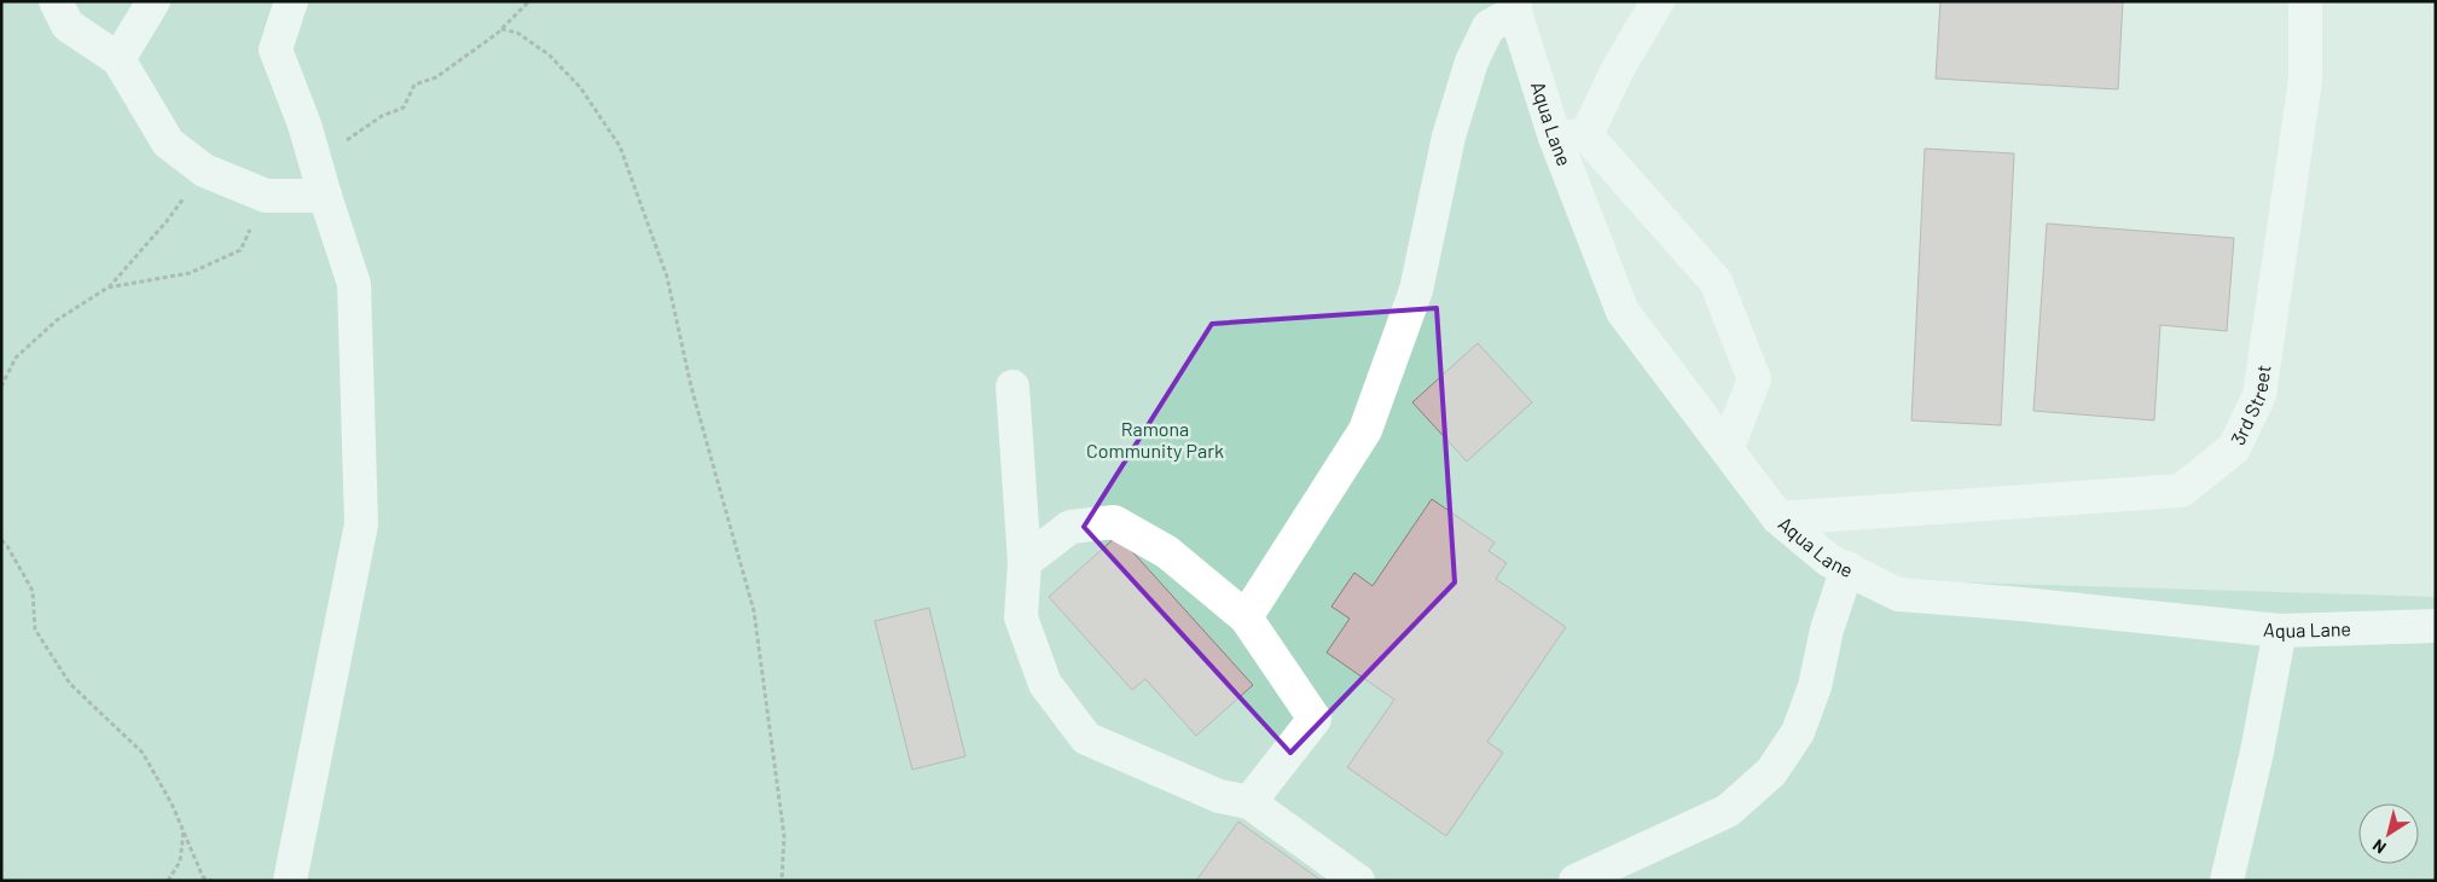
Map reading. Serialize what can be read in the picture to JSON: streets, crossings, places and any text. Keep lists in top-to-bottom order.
{
  "streets": {
    "street": ["Aqua Lane", "3rd Street"]
  },
  "crossings": [
    ["Aqua Lane", "3rd Street"]
  ],
  "parks": ["Ramona Community Park"],
  "north": "bottom left"
}
